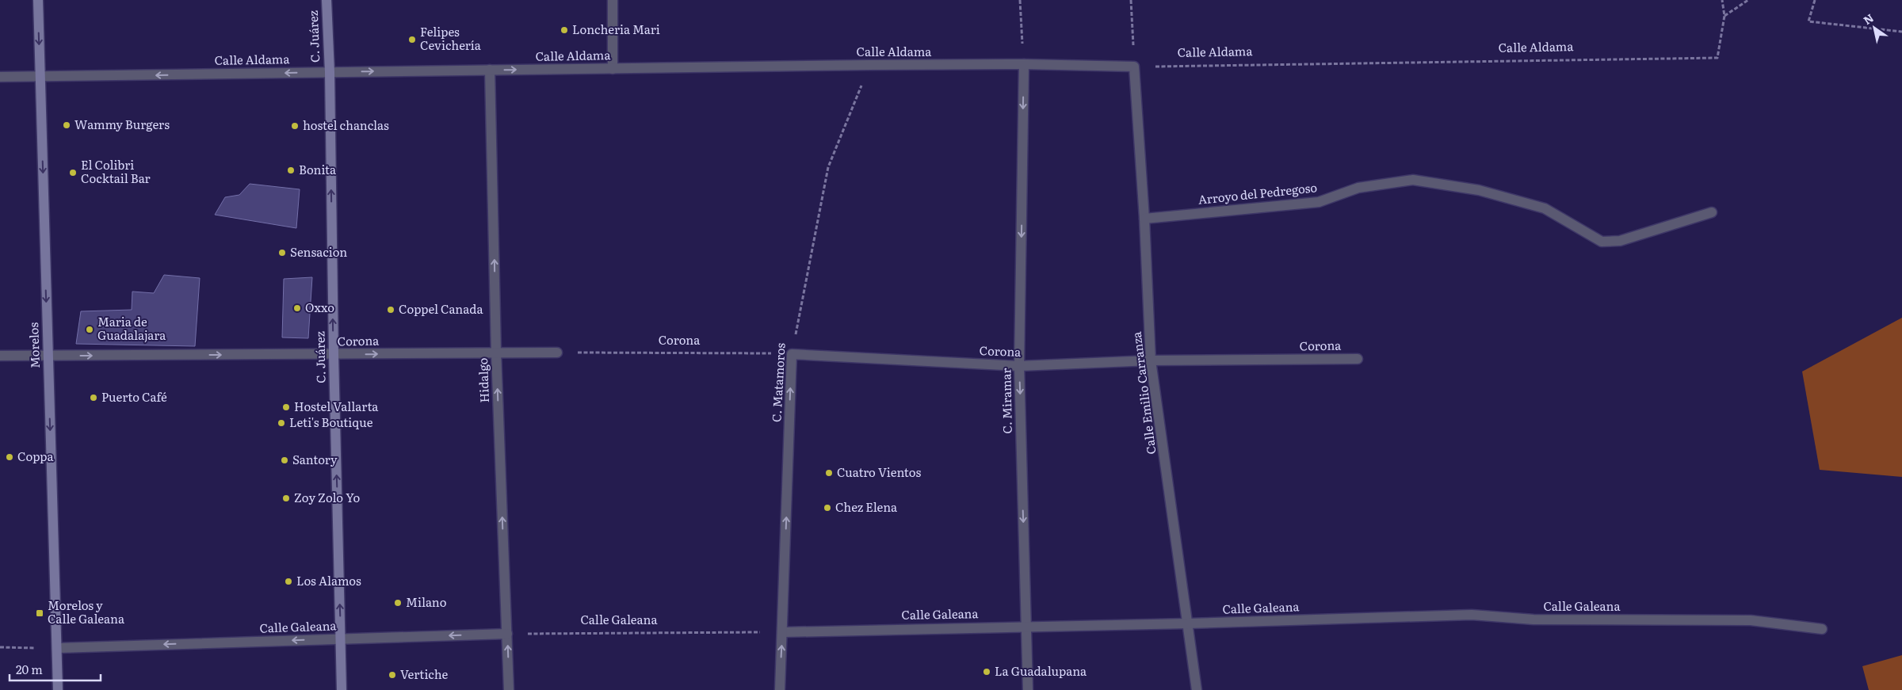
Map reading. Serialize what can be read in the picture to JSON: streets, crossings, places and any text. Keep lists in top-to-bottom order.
{
  "streets": {
    "main road": ["C. Juárez", "Morelos"],
    "street": [
      "Calle Aldama",
      "Arroyo del Pedregoso",
      "Corona",
      "Hidalgo",
      "C. Matamoros",
      "Calle Emilio Carranza",
      "C. Miramar",
      "Calle Galeana"
    ]
  },
  "crossings": [
    ["C. Juárez", "Calle Aldama"],
    ["C. Juárez", "Corona"],
    ["C. Juárez", "Calle Galeana"],
    ["Calle Aldama", "Morelos"],
    ["Calle Aldama", "Hidalgo"],
    ["Calle Aldama", "C. Matamoros"],
    ["Calle Aldama", "Calle Emilio Carranza"],
    ["Calle Aldama", "C. Miramar"],
    ["Arroyo del Pedregoso", "Calle Emilio Carranza"],
    ["Corona", "Morelos"],
    ["Corona", "Hidalgo"],
    ["Corona", "C. Matamoros"],
    ["Corona", "Calle Emilio Carranza"],
    ["Corona", "C. Miramar"],
    ["Morelos", "Calle Galeana"],
    ["Hidalgo", "Calle Galeana"],
    ["C. Matamoros", "Calle Galeana"],
    ["Calle Emilio Carranza", "Calle Galeana"],
    ["C. Miramar", "Calle Galeana"]
  ],
  "one_way": [
    "C. Juárez",
    "Morelos",
    "Hidalgo",
    "C. Matamoros",
    "C. Miramar"
  ],
  "places": {
    "other": [
      "Loncheria Mari",
      "Felipes Cevichería",
      "Wammy Burgers",
      "hostel chanclas",
      "Bonita",
      "El Colibri Cocktail Bar",
      "Sensacion",
      "Oxxo",
      "Coppel Canada",
      "Maria de Guadalajara",
      "Puerto Café",
      "Hostel Vallarta",
      "Leti's Boutique",
      "Coppa",
      "Santory",
      "Cuatro Vientos",
      "Zoy Zolo Yo",
      "Chez Elena",
      "Los Alamos",
      "Milano",
      "La Guadalupana",
      "Vertiche"
    ],
    "transit": ["Morelos y Calle Galeana"]
  },
  "scale_bar": "20 m",
  "north": "top left"
}
